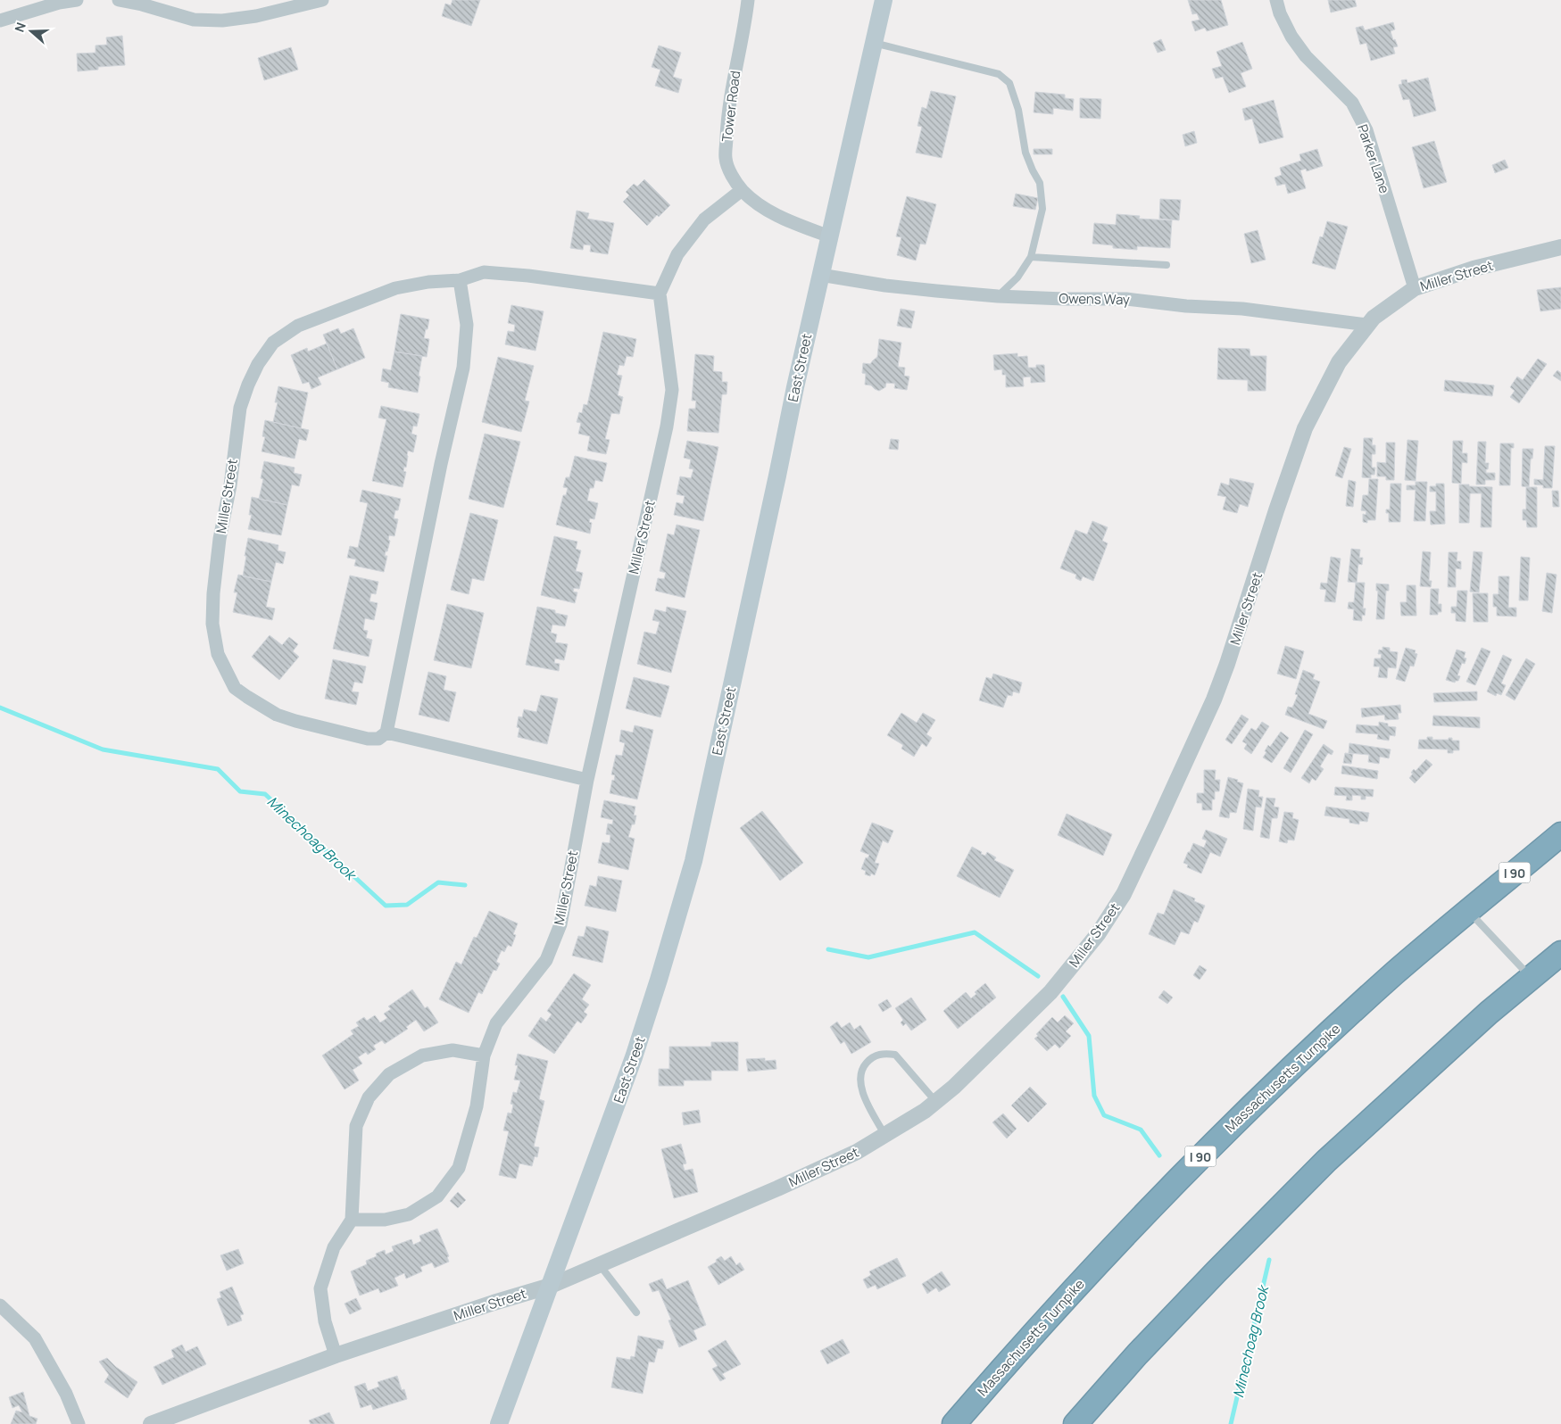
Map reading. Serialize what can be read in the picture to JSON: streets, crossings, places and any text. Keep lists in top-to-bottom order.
{
  "streets": {
    "highway": ["I 90", "Massachusetts Turnpike"],
    "main road": ["East Street"],
    "street": [
      "Tower Road",
      "Parker Lane",
      "Miller Street",
      "Owens Way"
    ]
  },
  "crossings": [
    ["Tower Road", "East Street"],
    ["Parker Lane", "Miller Street"],
    ["Miller Street", "Owens Way"],
    ["Miller Street", "East Street"],
    ["Owens Way", "East Street"]
  ],
  "water": ["Minechoag Brook"],
  "north": "left"
}
